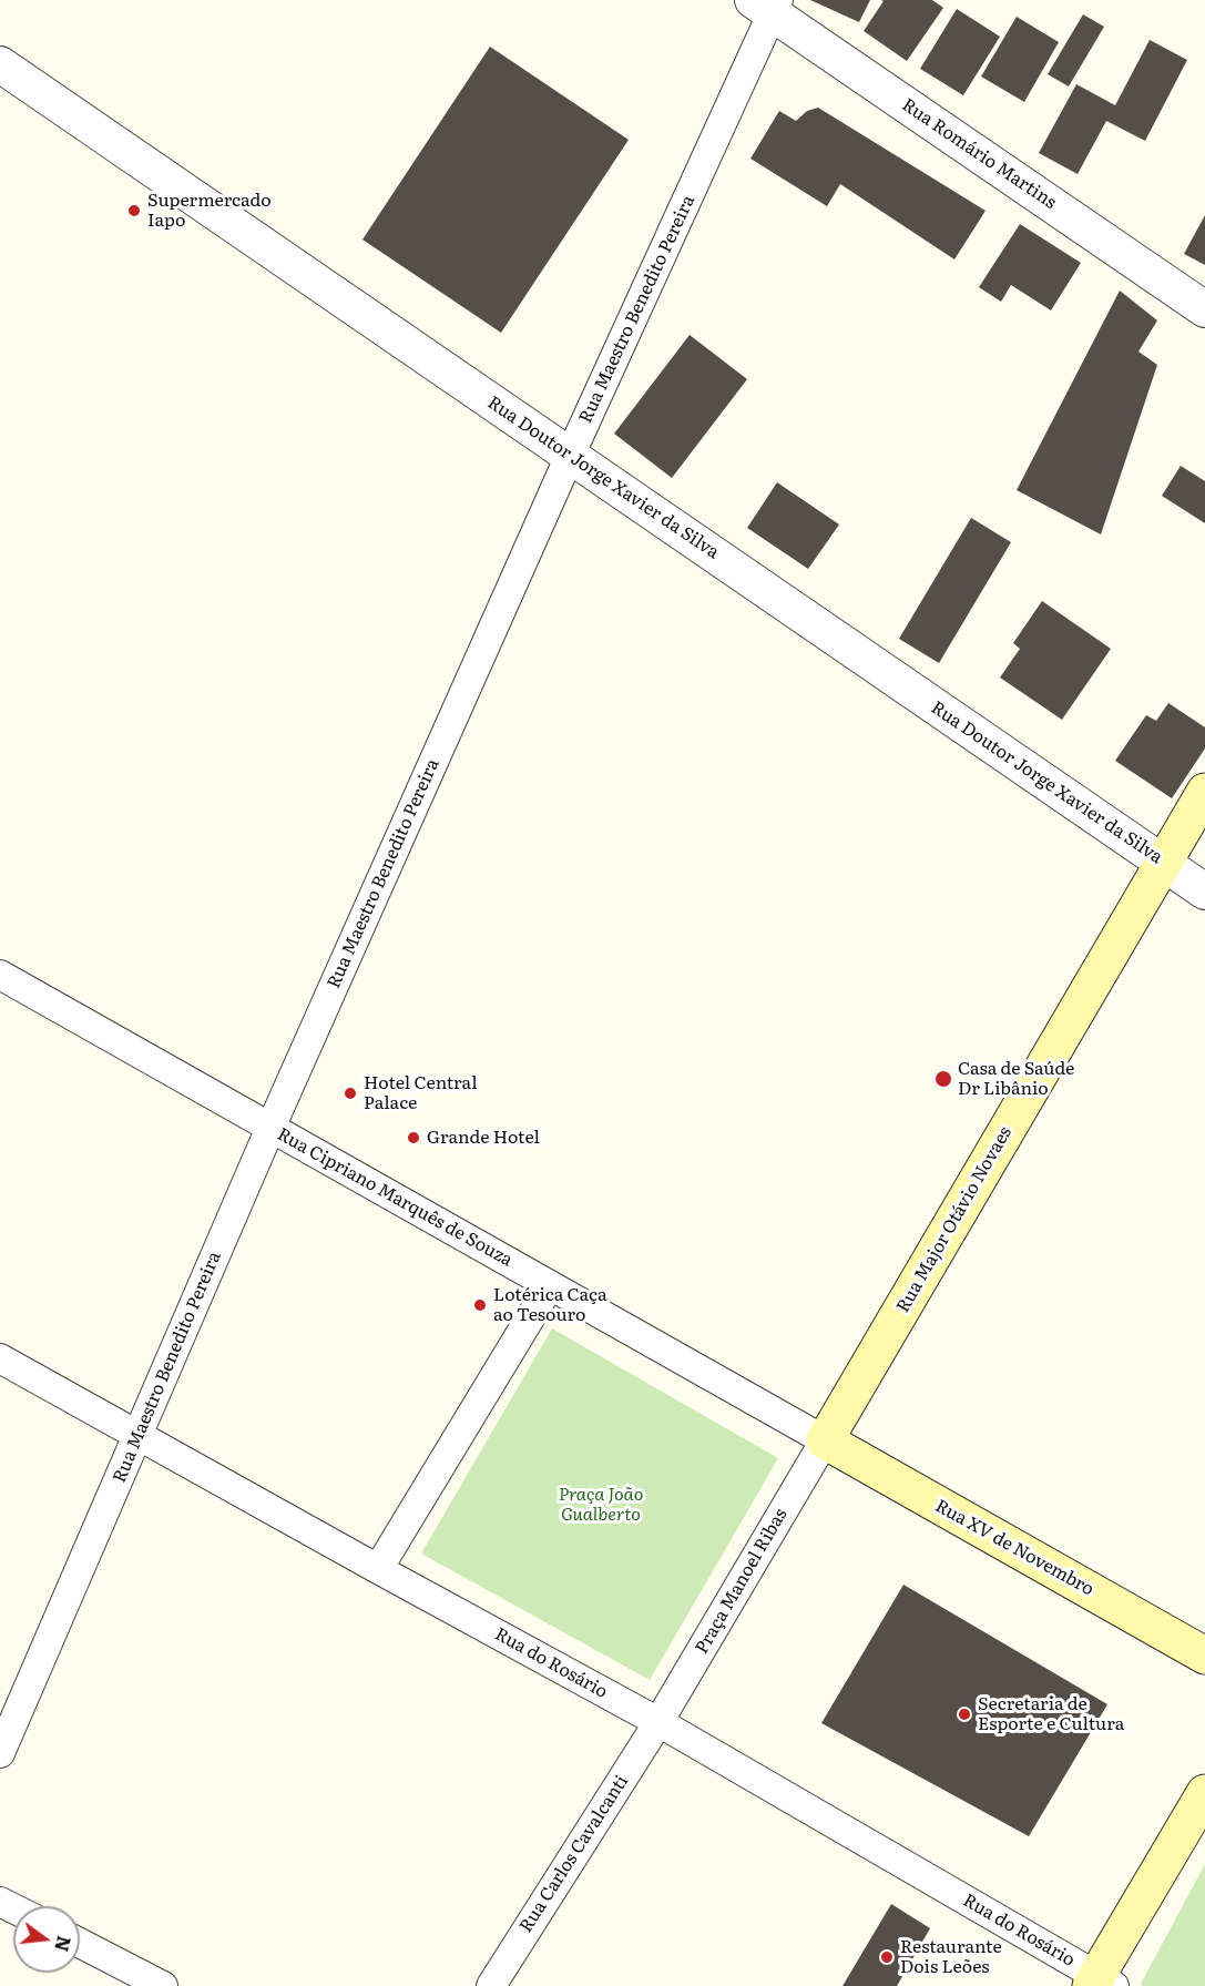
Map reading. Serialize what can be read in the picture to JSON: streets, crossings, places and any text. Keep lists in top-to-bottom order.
{
  "streets": {
    "main road": ["Rua Major Otávio Novaes", "Rua XV de Novembro"],
    "street": [
      "Rua Romário Martins",
      "Rua Maestro Benedito Pereira",
      "Rua Doutor Jorge Xavier da Silva",
      "Rua Cipriano Marquês de Souza",
      "Praça Manoel Ribas",
      "Rua do Rosário",
      "Rua Carlos Cavalcanti"
    ]
  },
  "crossings": [
    ["Rua Romário Martins", "Rua Maestro Benedito Pereira"],
    ["Rua Maestro Benedito Pereira", "Rua Doutor Jorge Xavier da Silva"],
    ["Rua Maestro Benedito Pereira", "Rua Cipriano Marquês de Souza"],
    ["Rua Maestro Benedito Pereira", "Rua do Rosário"],
    ["Rua Doutor Jorge Xavier da Silva", "Rua Major Otávio Novaes"],
    ["Rua Cipriano Marquês de Souza", "Rua Major Otávio Novaes"],
    ["Rua Cipriano Marquês de Souza", "Rua XV de Novembro"],
    ["Rua Cipriano Marquês de Souza", "Praça Manoel Ribas"],
    ["Rua Major Otávio Novaes", "Rua XV de Novembro"],
    ["Rua Major Otávio Novaes", "Praça Manoel Ribas"],
    ["Rua XV de Novembro", "Praça Manoel Ribas"],
    ["Praça Manoel Ribas", "Rua do Rosário"],
    ["Praça Manoel Ribas", "Rua Carlos Cavalcanti"],
    ["Rua do Rosário", "Rua Carlos Cavalcanti"]
  ],
  "parks": ["Praça João Gualberto"],
  "places": [
    "Supermercado Iapo",
    "Casa de Saúde Dr Libânio",
    "Hotel Central Palace",
    "Grande Hotel",
    "Lotérica Caça ao Tesouro",
    "Secretaria de Esporte e Cultura",
    "Restaurante Dois Leões"
  ],
  "north": "right"
}
